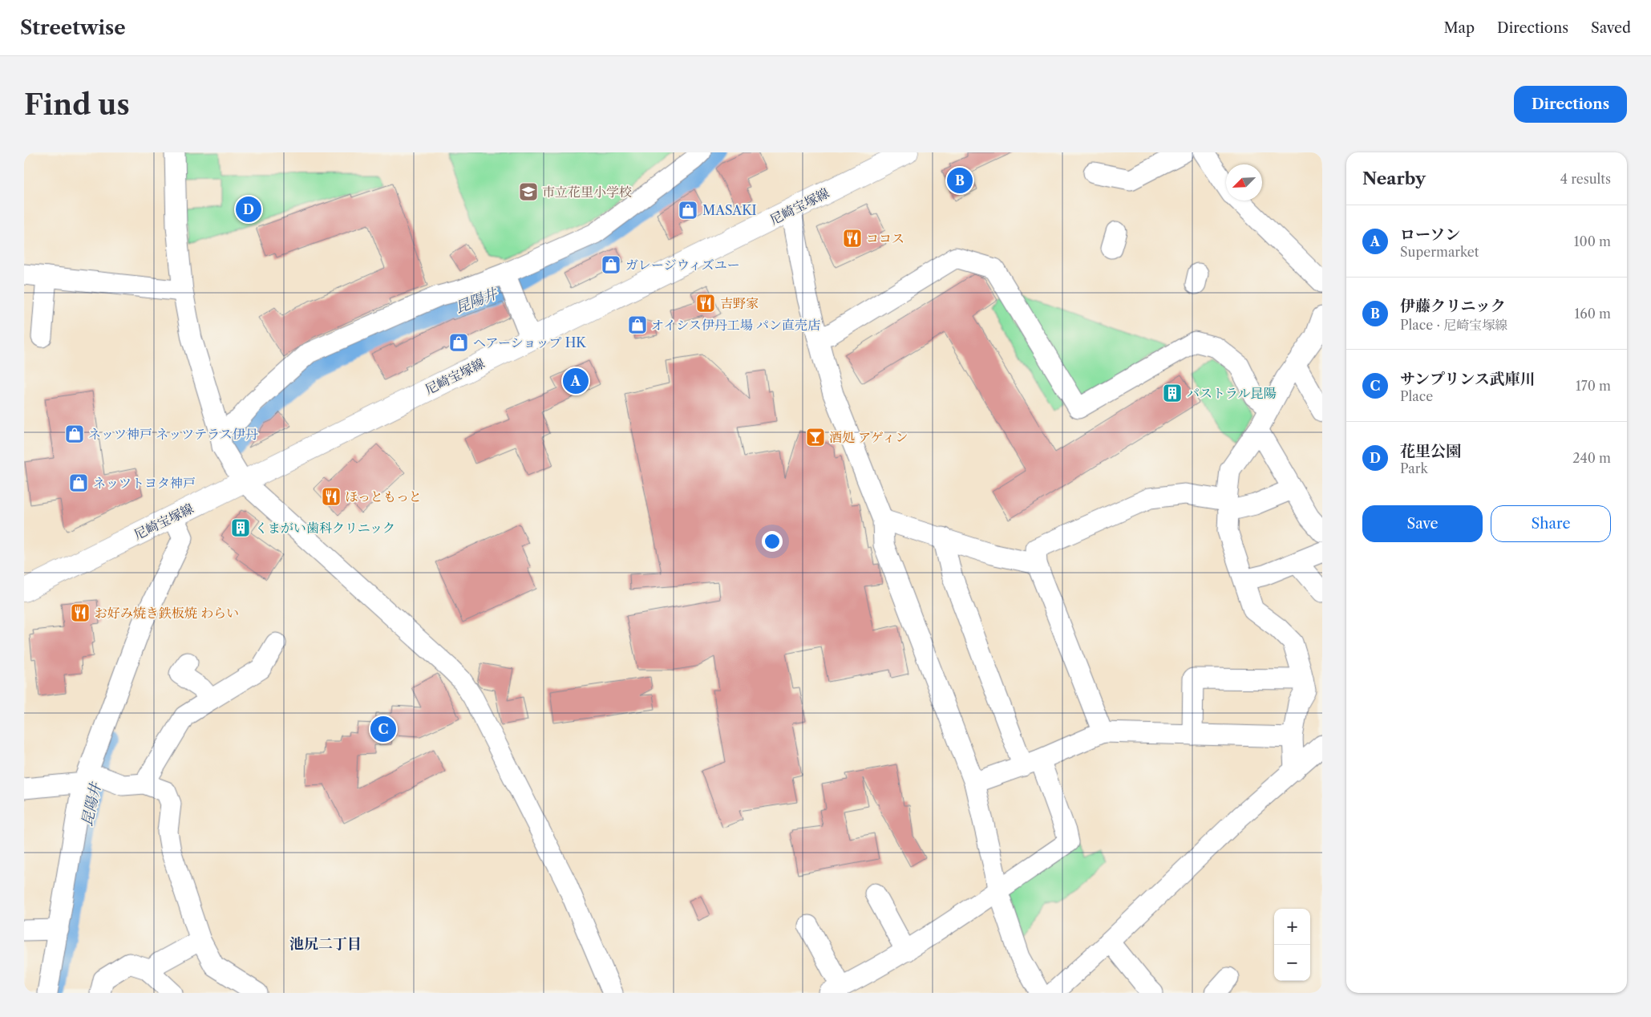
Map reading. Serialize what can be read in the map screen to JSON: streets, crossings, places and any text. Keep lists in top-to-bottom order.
{
  "streets": {
    "main road": ["尼崎宝塚線"]
  },
  "districts": ["池尻二丁目"],
  "water": ["昆陽井"],
  "places": {
    "school or university": ["市立花里小学校"],
    "shop": [
      "MASAKI",
      "ガレージウィズユー",
      "オイシス伊丹工場 パン直売店",
      "ヘアーショップ HK",
      "ネッツ神戸 ネッツテラス伊丹",
      "ネッツトヨタ神戸"
    ],
    "restaurant": [
      "ココス",
      "吉野家",
      "ほっともっと",
      "お好み焼き鉄板焼 わらい"
    ],
    "building": ["パストラル昆陽", "くまがい歯科クリニック"],
    "bar": ["酒処 アゲィン"]
  },
  "north": "bottom left",
  "page": {
    "header": "Streetwise",
    "nav": ["Map", "Directions", "Saved"],
    "buttons": [
      "Directions",
      ["Save", "Share"]
    ],
    "title": "Find us",
    "heading": ["Nearby", "4 results"],
    "pins": [
      "B",
      "D",
      "A",
      "C"
    ],
    "list": [
      {
        "mark": "A",
        "name": "ローソン",
        "note": "Supermarket",
        "value": "100 m"
      },
      {
        "mark": "B",
        "name": "伊藤クリニック",
        "note": "Place · 尼崎宝塚線",
        "value": "160 m"
      },
      {
        "mark": "C",
        "name": "サンプリンス武庫川",
        "note": "Place",
        "value": "170 m"
      },
      {
        "mark": "D",
        "name": "花里公園",
        "note": "Park",
        "value": "240 m"
      }
    ],
    "map_buttons": ["+", "−"]
  }
}
